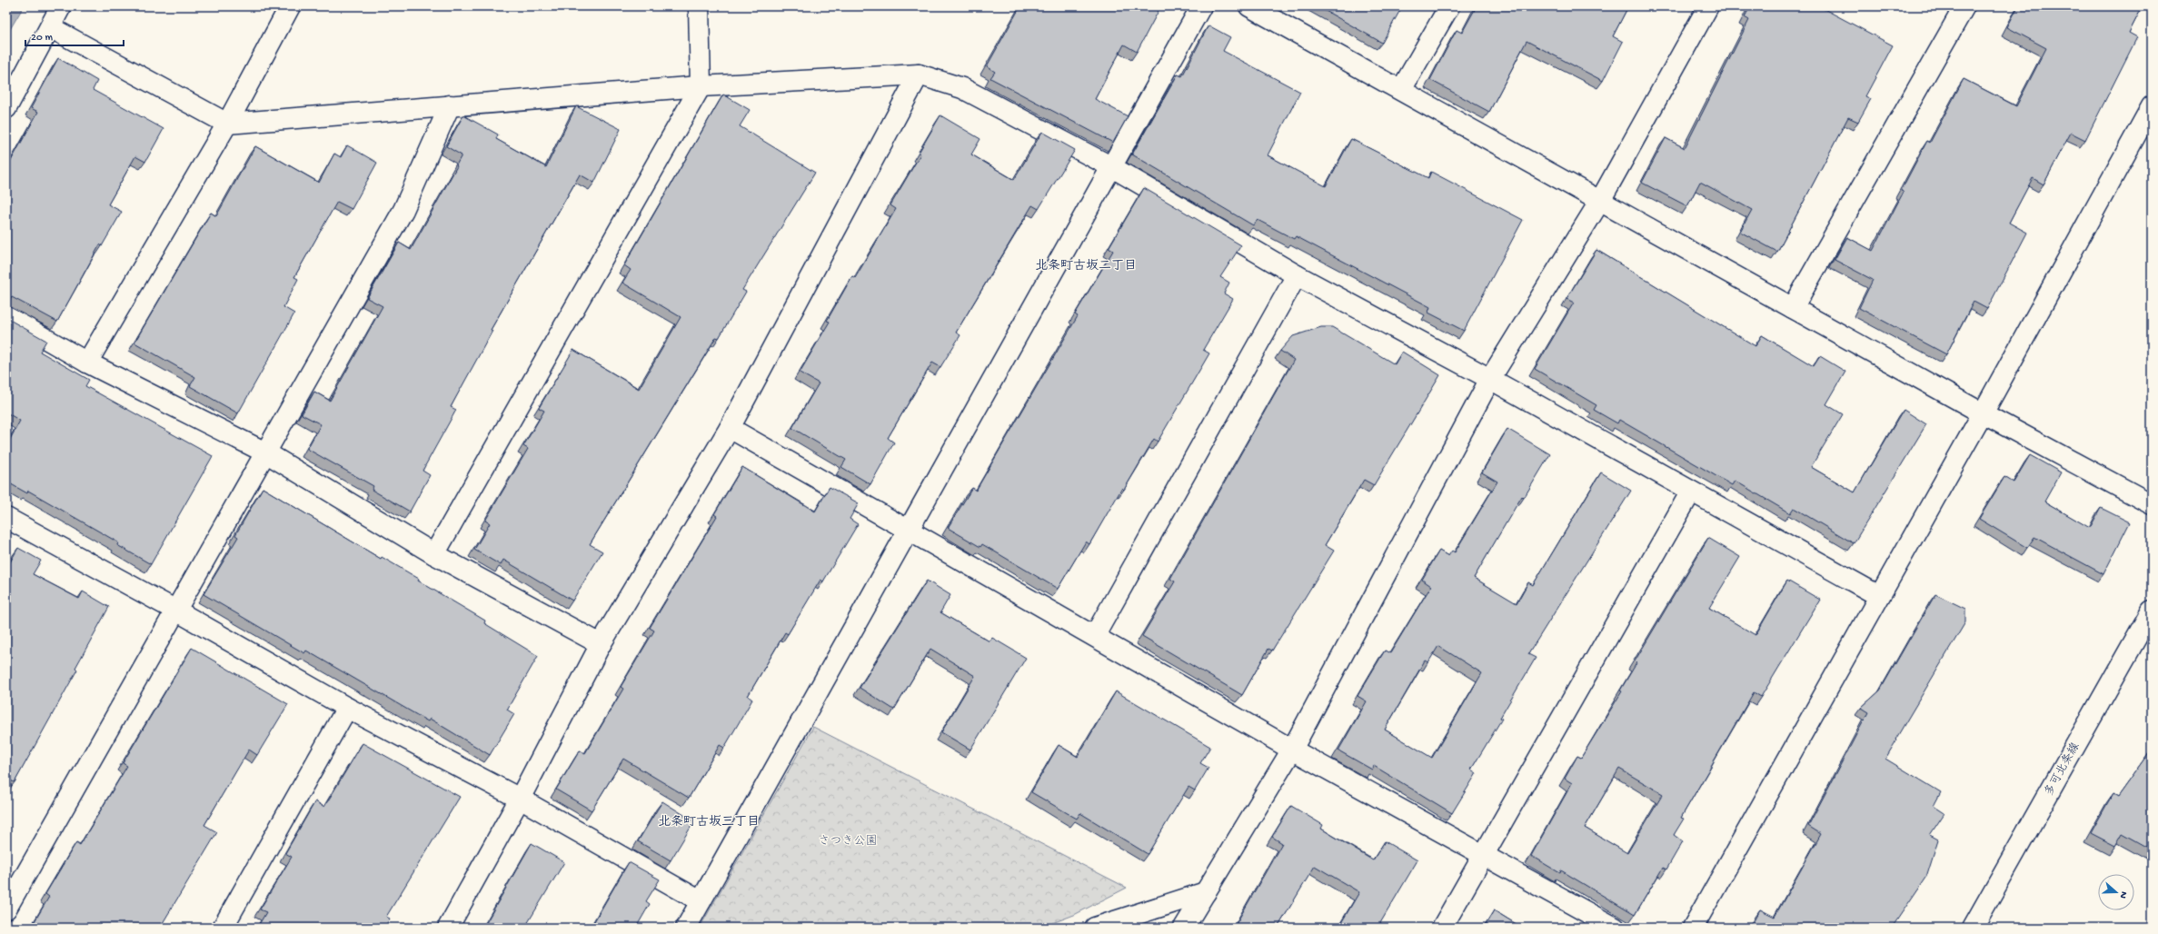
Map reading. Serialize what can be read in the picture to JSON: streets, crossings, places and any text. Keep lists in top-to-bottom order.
{
  "streets": {
    "street": ["多可北条線"]
  },
  "districts": ["北条町古坂二丁目", "北条町古坂三丁目"],
  "parks": ["さつき公園"],
  "scale_bar": "20 m",
  "north": "right"
}
